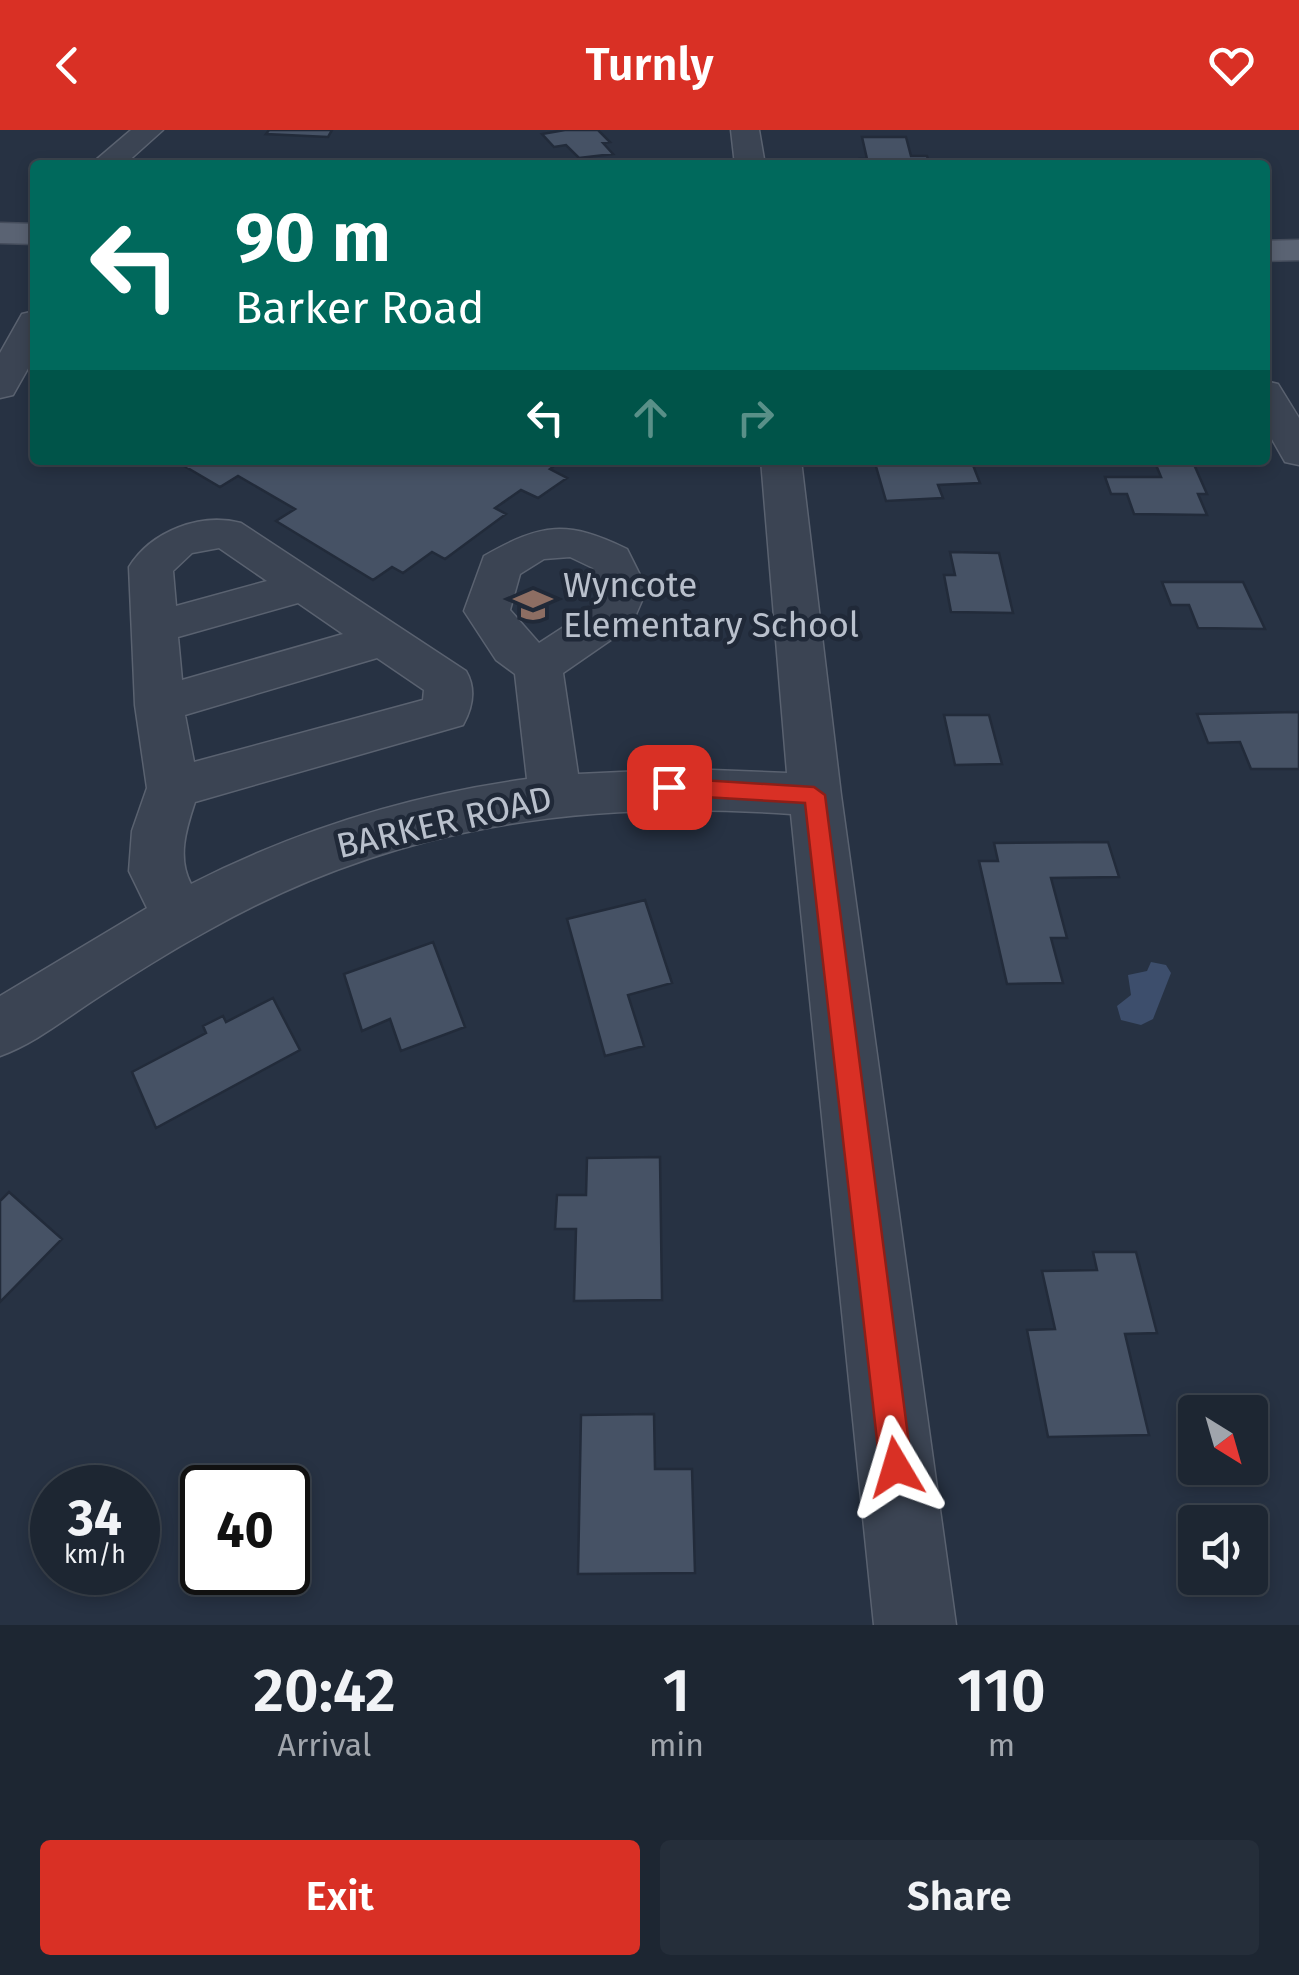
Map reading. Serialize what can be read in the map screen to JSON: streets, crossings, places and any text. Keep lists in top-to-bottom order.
{
  "streets": {
    "street": ["BARKER ROAD"]
  },
  "places": {
    "school or university": ["Wyncote Elementary School"]
  },
  "north": "bottom right",
  "page": {
    "header": "Turnly",
    "turn": ["90 m", "Barker Road"],
    "speed": "34 km/h",
    "limit": "40",
    "eta": [
      "20:42",
      "Arrival",
      "1",
      "min",
      "110",
      "m"
    ],
    "buttons": ["Exit", "Share"]
  }
}
